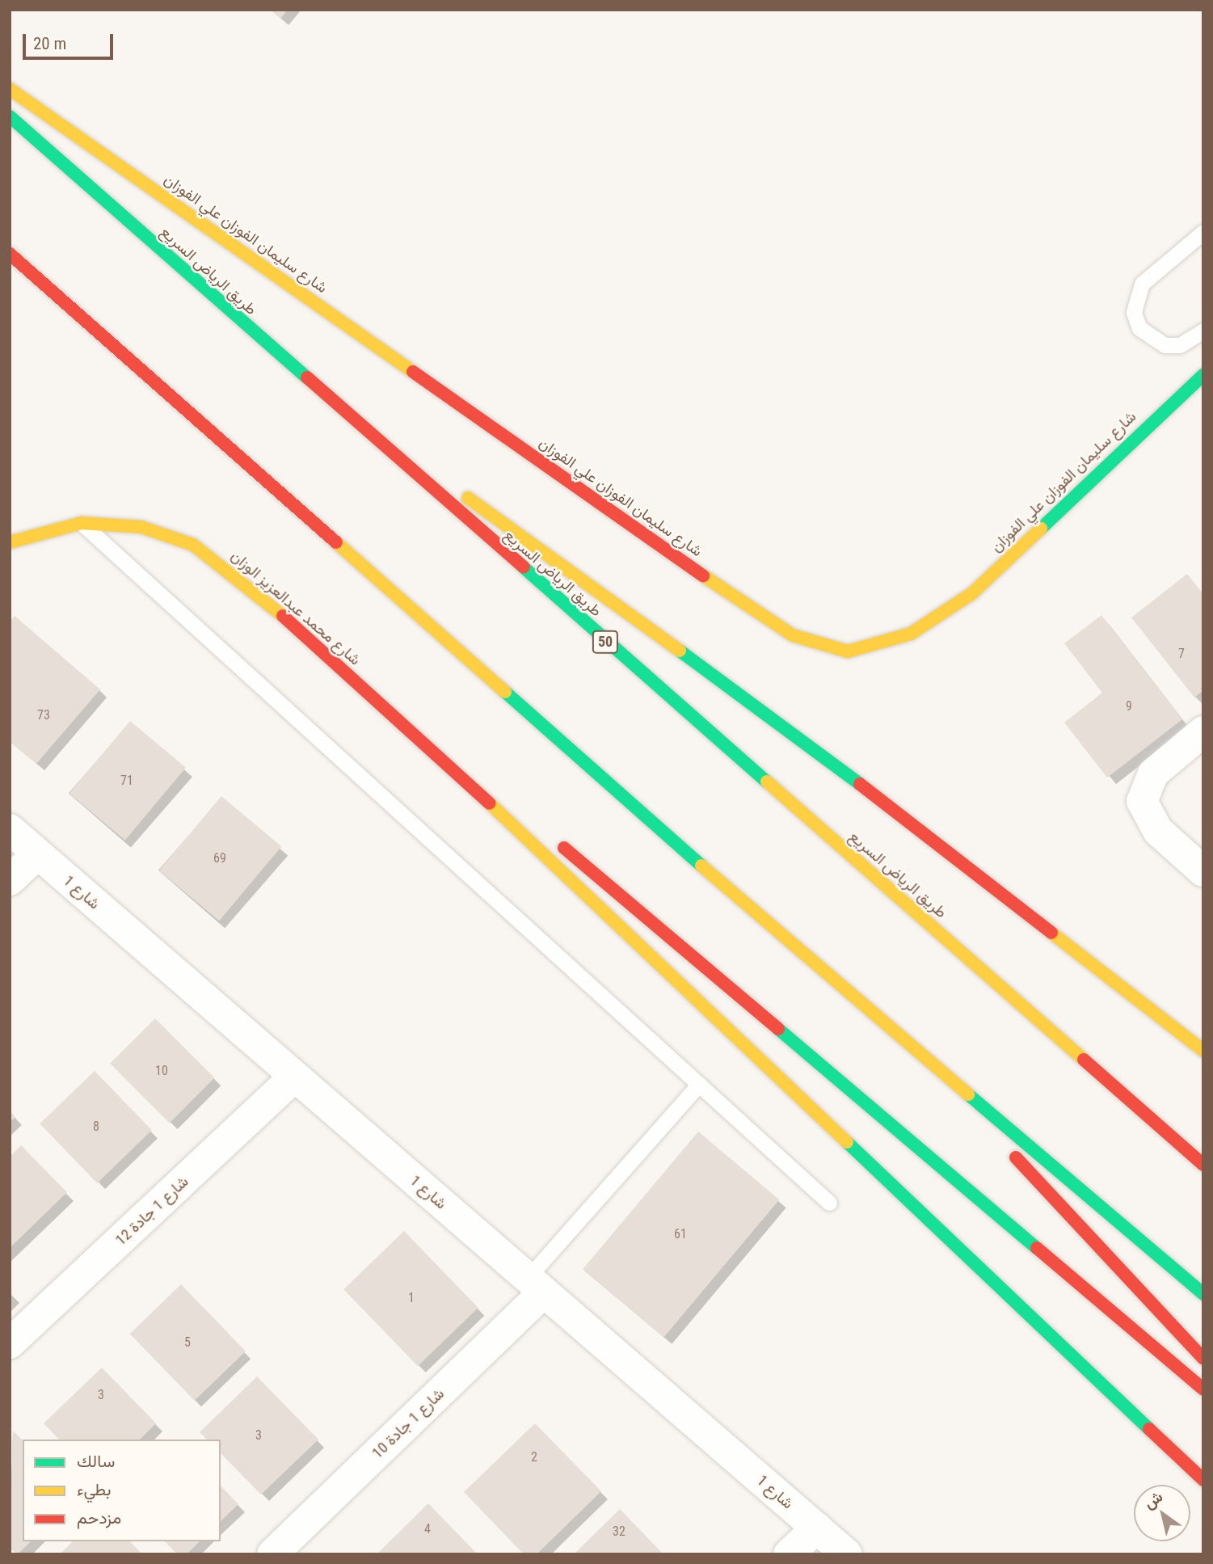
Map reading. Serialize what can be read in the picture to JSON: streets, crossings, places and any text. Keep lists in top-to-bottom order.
{
  "streets": {
    "main road": [
      "شارع سليمان الفوزان علي الفوزان",
      "طريق الرياض السريع",
      "شارع محمد عبدالعزيز الوزان",
      "50"
    ],
    "street": ["شارع 1", "شارع 1 جادة 12", "شارع 1 جادة 10"]
  },
  "crossings": [
    ["شارع 1", "شارع 1 جادة 12"],
    ["شارع 1", "شارع 1 جادة 10"]
  ],
  "house_numbers": [
    "7",
    "9",
    "73",
    "71",
    "69",
    "10",
    "8",
    "61",
    "1",
    "5",
    "3",
    "3",
    "2",
    "4",
    "32"
  ],
  "legend": ["سالك", "بطيء", "مزدحم"],
  "scale_bar": "20 m",
  "north": "top left"
}
